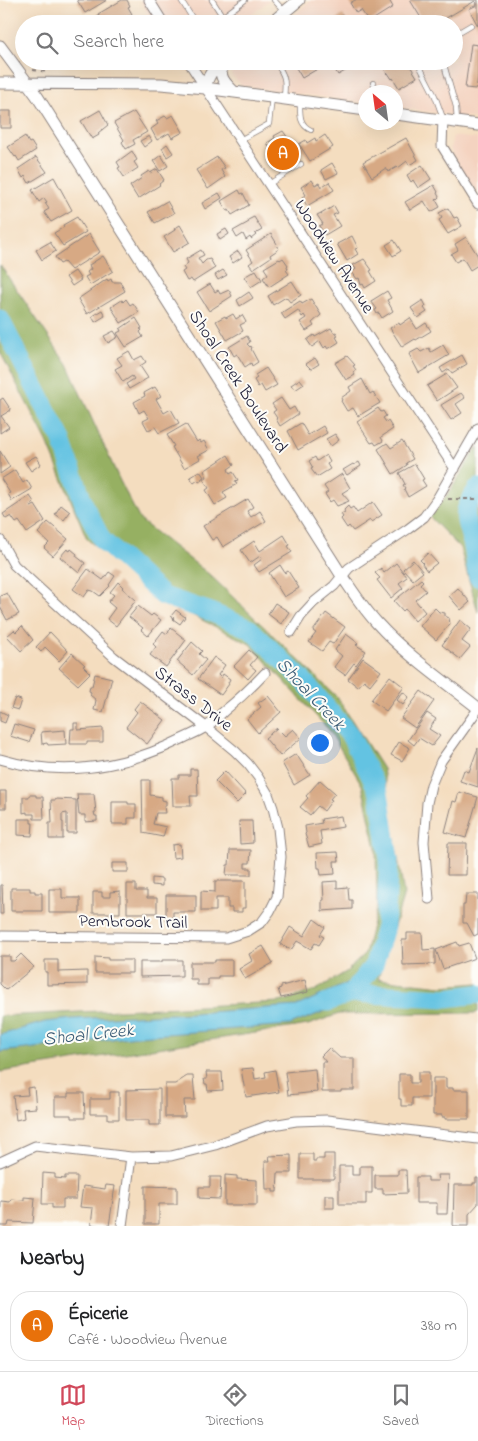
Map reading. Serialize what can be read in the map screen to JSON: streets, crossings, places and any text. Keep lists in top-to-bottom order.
{
  "streets": {
    "street": [
      "Woodview Avenue",
      "Shoal Creek Boulevard",
      "Strass Drive",
      "Pembrook Trail"
    ]
  },
  "crossings": [
    ["Strass Drive", "Pembrook Trail"]
  ],
  "water": ["Shoal Creek"],
  "north": "top left",
  "page": {
    "search": "Search here",
    "pins": "A",
    "heading": "Nearby",
    "list": [
      {
        "mark": "A",
        "name": "Épicerie",
        "note": "Café · Woodview Avenue",
        "value": "380 m"
      }
    ],
    "nav": ["Map", "Directions", "Saved"]
  }
}
